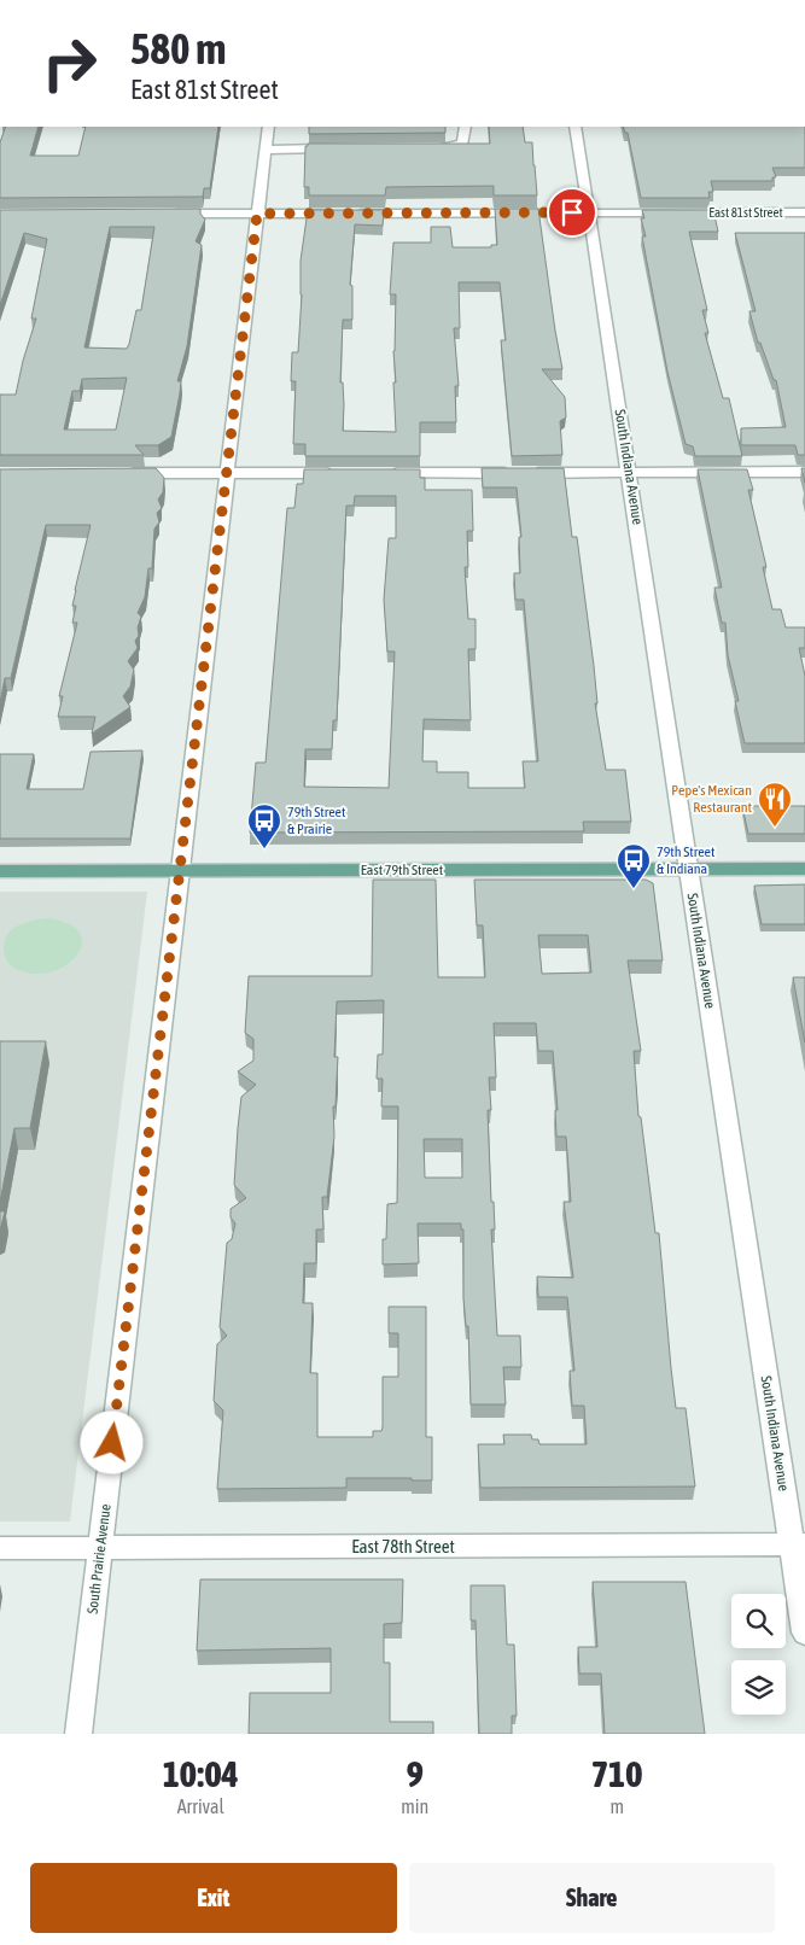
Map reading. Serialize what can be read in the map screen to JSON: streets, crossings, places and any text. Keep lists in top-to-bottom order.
{
  "streets": {
    "main road": ["East 79th Street"],
    "street": [
      "East 81st Street",
      "South Indiana Avenue",
      "East 78th Street",
      "South Prairie Avenue"
    ]
  },
  "crossings": [
    ["East 81st Street", "South Indiana Avenue"],
    ["East 81st Street", "South Prairie Avenue"],
    ["South Indiana Avenue", "East 79th Street"],
    ["South Indiana Avenue", "East 78th Street"],
    ["East 79th Street", "South Prairie Avenue"],
    ["East 78th Street", "South Prairie Avenue"]
  ],
  "places": {
    "restaurant": ["Pepe's Mexican Restaurant"],
    "bus stop": ["79th Street & Prairie", "79th Street & Indiana"]
  },
  "page": {
    "turn": ["580 m", "East 81st Street"],
    "eta": [
      "10:04",
      "Arrival",
      "9",
      "min",
      "710",
      "m"
    ],
    "buttons": ["Exit", "Share"]
  }
}
